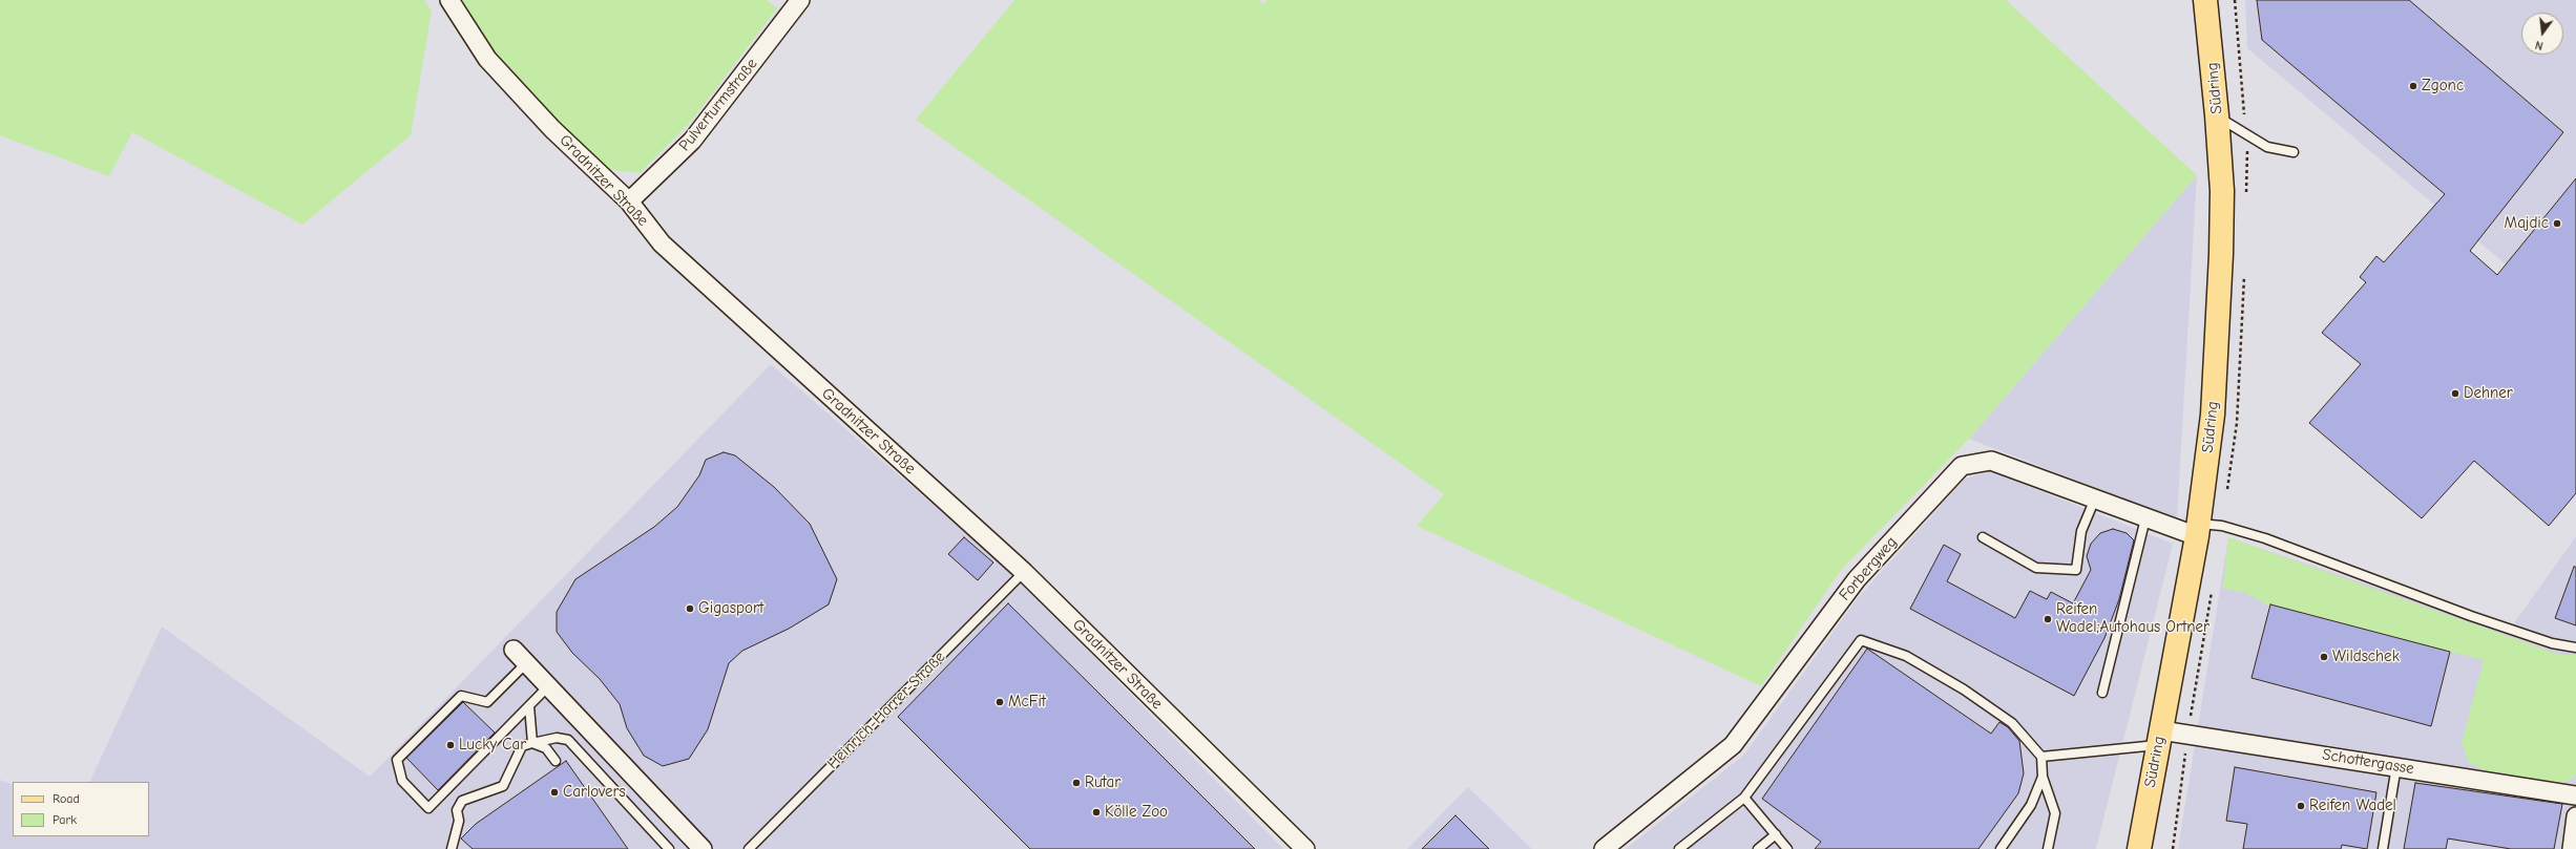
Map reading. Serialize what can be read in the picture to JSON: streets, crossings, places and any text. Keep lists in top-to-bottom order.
{
  "streets": {
    "main road": ["Südring"],
    "street": [
      "Pulverturmstraße",
      "Gradnitzer Straße",
      "Forbergweg",
      "Schottergasse"
    ],
    "lane": ["Heinrich-Harrer-Straße"]
  },
  "crossings": [
    ["Südring", "Forbergweg"],
    ["Südring", "Schottergasse"],
    ["Pulverturmstraße", "Gradnitzer Straße"],
    ["Gradnitzer Straße", "Heinrich-Harrer-Straße"]
  ],
  "places": [
    "Zgonc",
    "Majdic",
    "Dehner",
    "Gigasport",
    "Reifen Wadel;Autohaus Ortner",
    "Wildschek",
    "McFit",
    "Lucky Car",
    "Rutar",
    "Carlovers",
    "Reifen Wadel",
    "Kölle Zoo"
  ],
  "legend": ["Road", "Park"],
  "north": "bottom"
}
